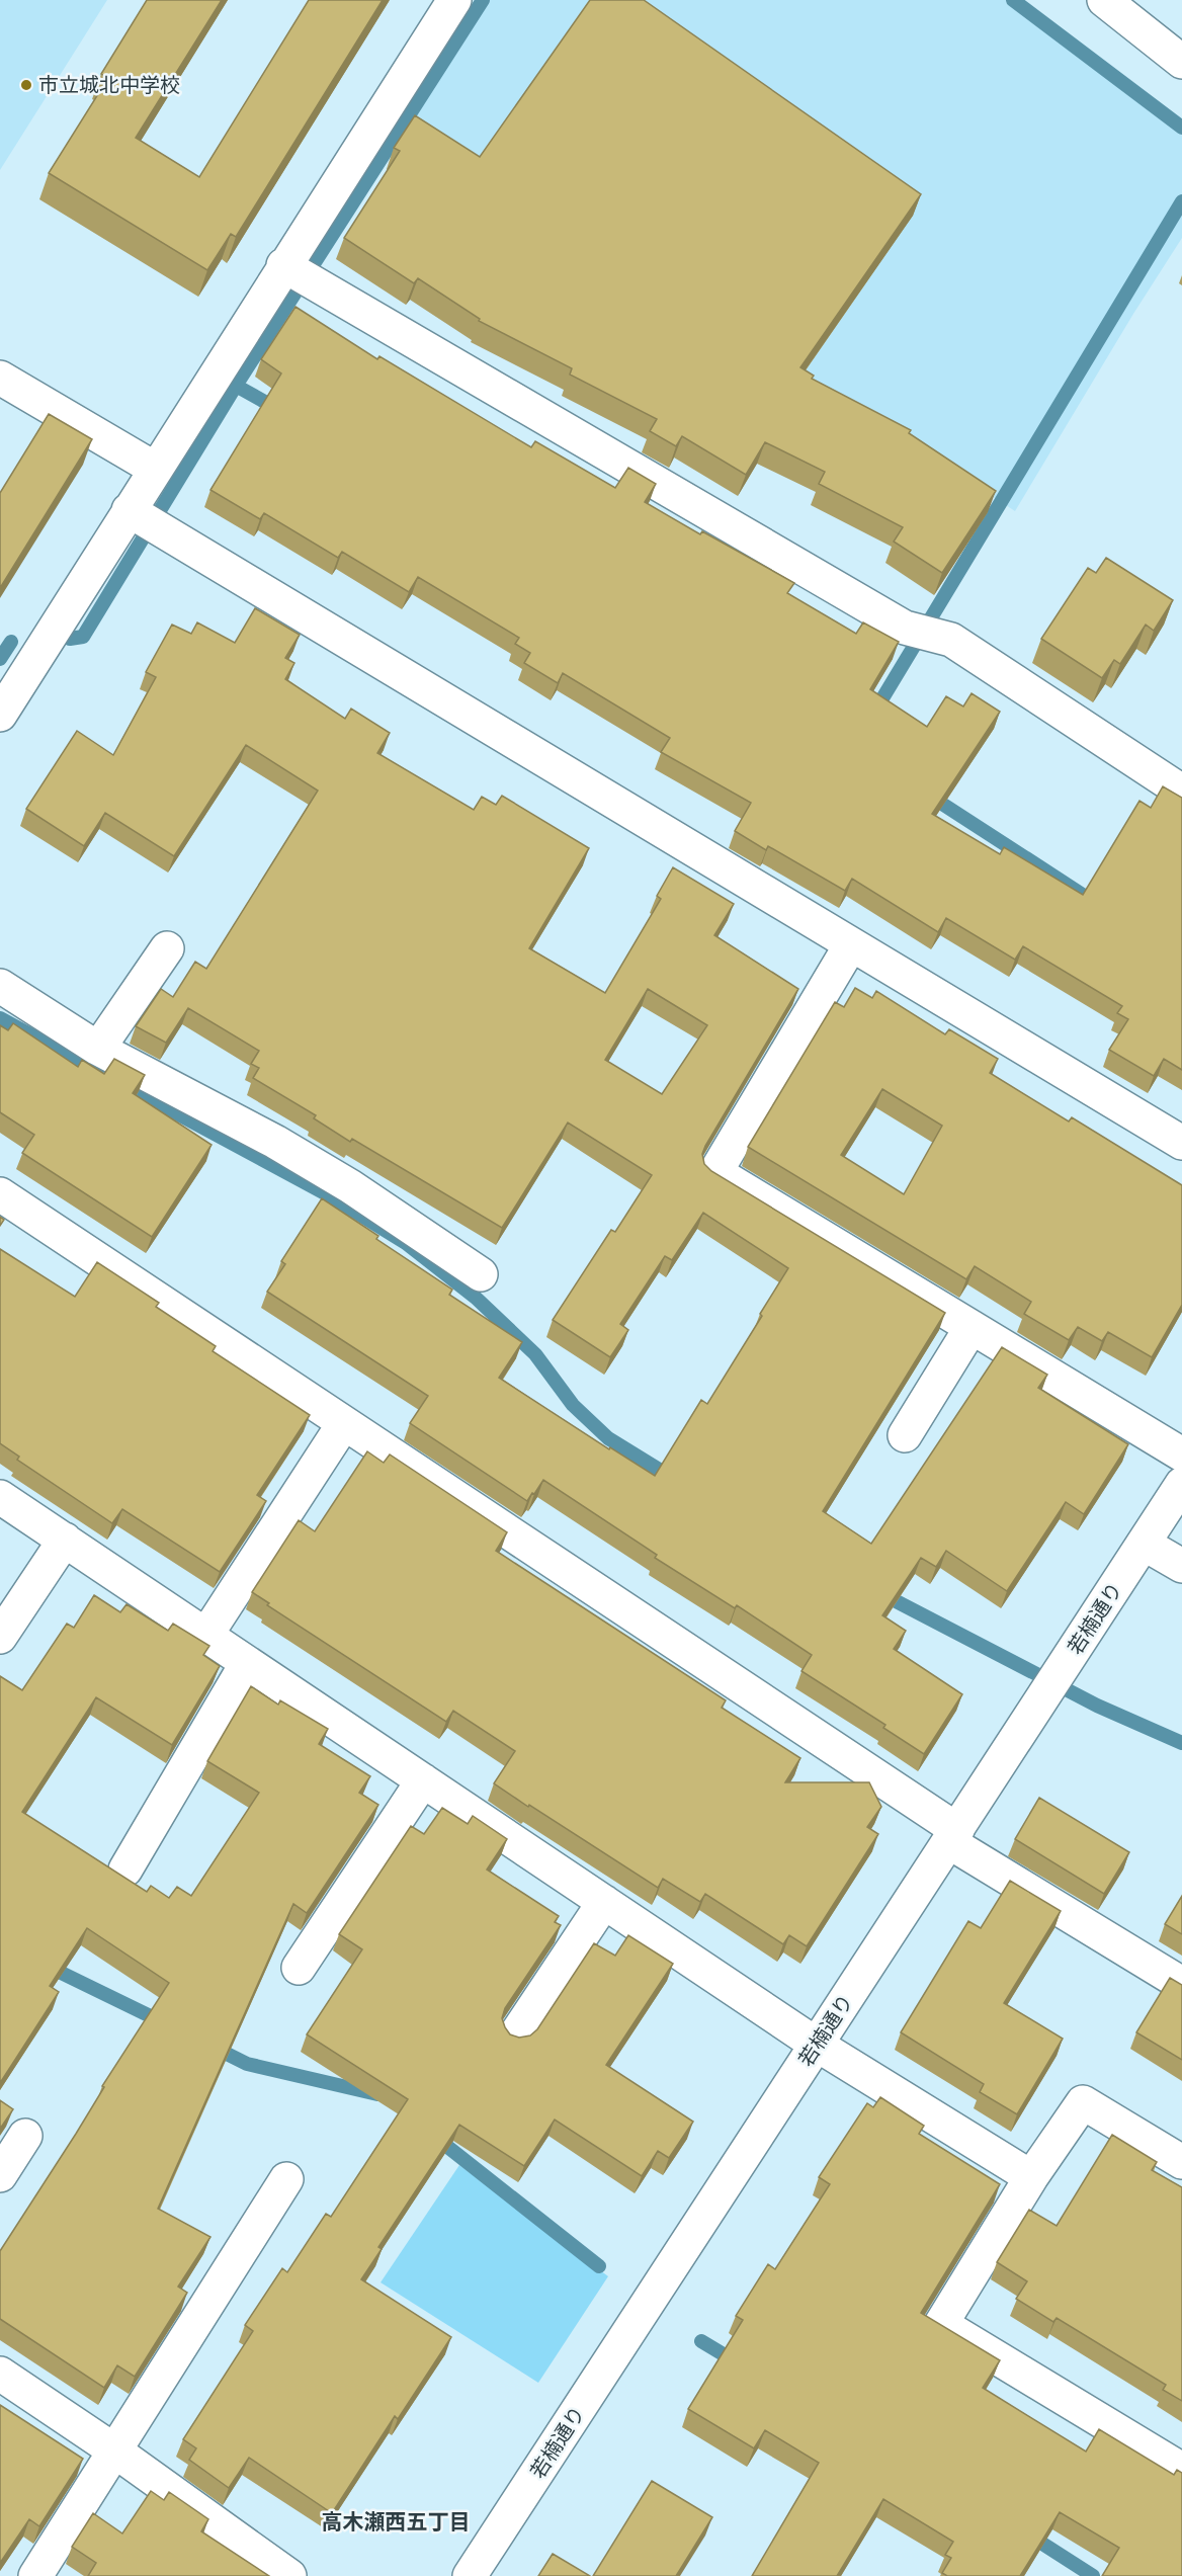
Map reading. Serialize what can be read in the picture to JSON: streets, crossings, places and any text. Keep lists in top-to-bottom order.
{
  "streets": {
    "street": ["若楠通り"]
  },
  "districts": ["高木瀬西五丁目"],
  "places": ["市立城北中学校"]
}
